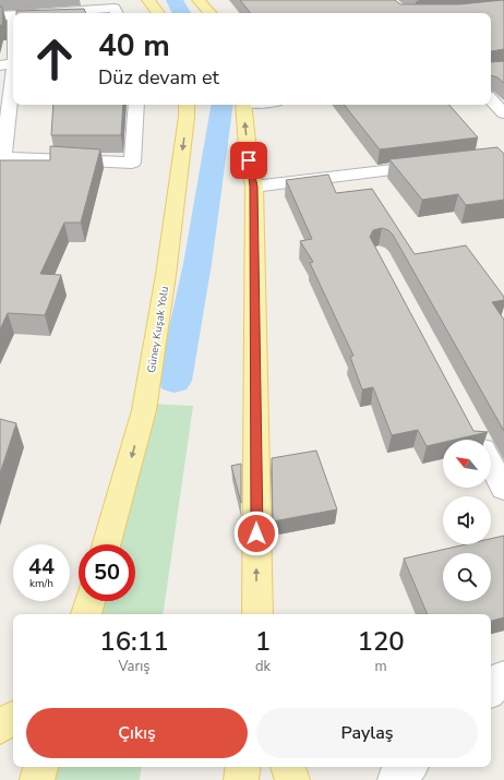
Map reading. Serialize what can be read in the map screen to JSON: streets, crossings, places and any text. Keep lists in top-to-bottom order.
{
  "streets": {
    "main road": ["Güney Kuşak Yolu"]
  },
  "north": "top left",
  "page": {
    "turn": ["40 m", "Düz devam et"],
    "speed": "44 km/h",
    "limit": "50",
    "eta": [
      "16:11",
      "Varış",
      "1",
      "dk",
      "120",
      "m"
    ],
    "buttons": ["Çıkış", "Paylaş"]
  }
}
